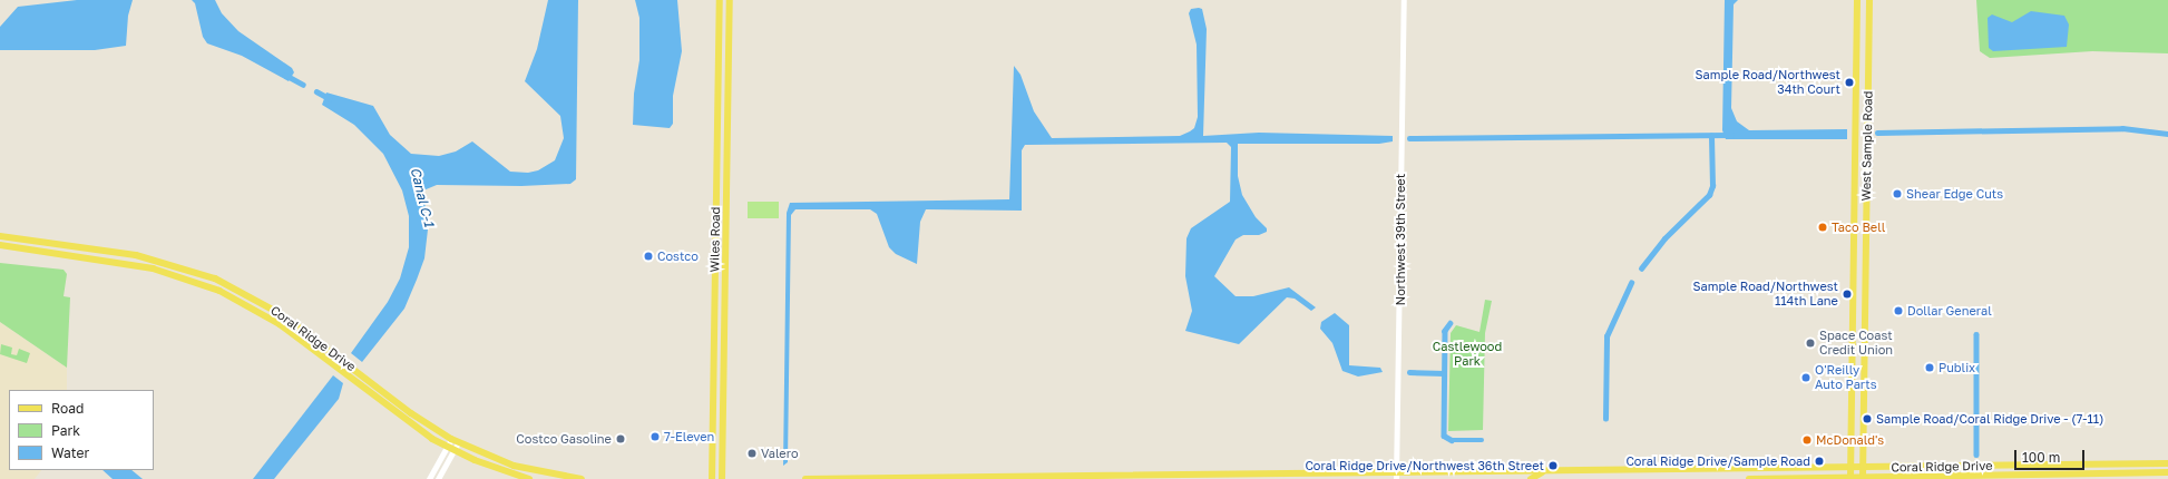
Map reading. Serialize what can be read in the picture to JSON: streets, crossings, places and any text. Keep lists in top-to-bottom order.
{
  "streets": {
    "main road": ["West Sample Road", "Wiles Road", "Coral Ridge Drive"],
    "street": ["Northwest 39th Street"]
  },
  "crossings": [
    ["West Sample Road", "Coral Ridge Drive"],
    ["Northwest 39th Street", "Coral Ridge Drive"]
  ],
  "water": ["Canal C-1"],
  "parks": ["Castlewood Park"],
  "places": [
    "Sample Road/Northwest 34th Court",
    "Shear Edge Cuts",
    "Taco Bell",
    "Costco",
    "Sample Road/Northwest 114th Lane",
    "Dollar General",
    "Space Coast Credit Union",
    "Publix",
    "O'Reilly Auto Parts",
    "Sample Road/Coral Ridge Drive - (7-11)",
    "7-Eleven",
    "Costco Gasoline",
    "McDonald's",
    "Valero",
    "Coral Ridge Drive/Sample Road",
    "Coral Ridge Drive/Northwest 36th Street"
  ],
  "legend": ["Road", "Park", "Water"],
  "scale_bar": "100 m"
}
